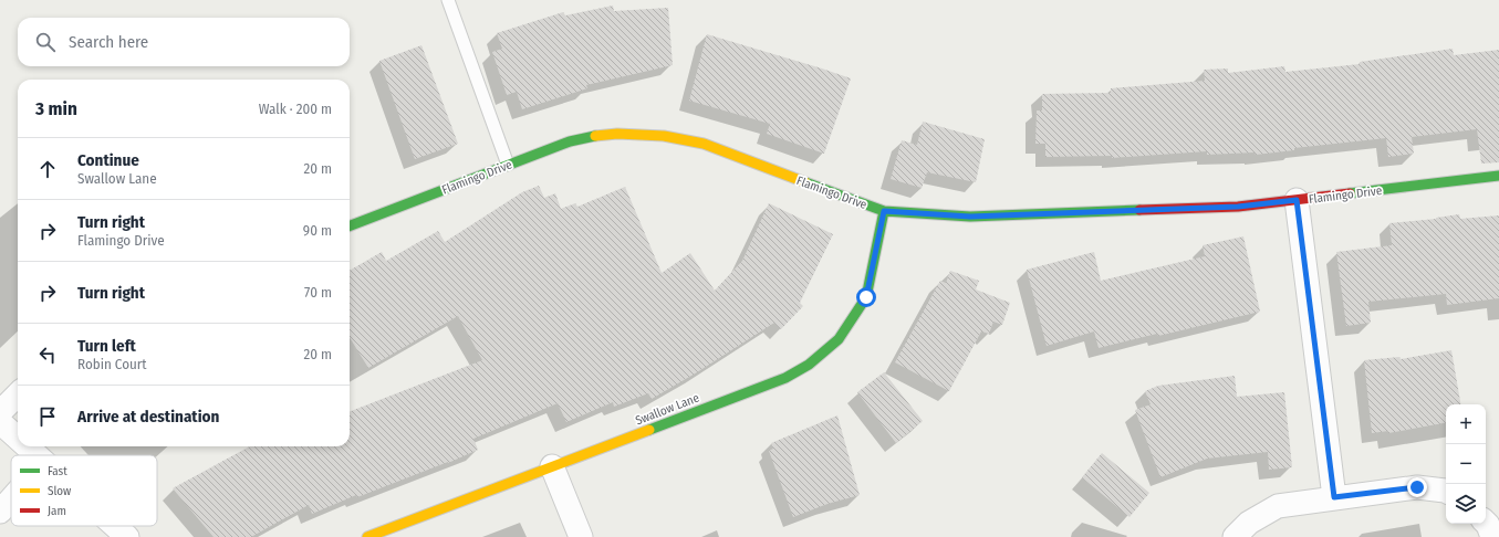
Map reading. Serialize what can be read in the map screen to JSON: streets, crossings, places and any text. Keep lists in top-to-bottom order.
{
  "streets": {
    "street": ["Flamingo Drive", "Swallow Lane"]
  },
  "crossings": [
    ["Flamingo Drive", "Swallow Lane"]
  ],
  "legend": ["Fast", "Slow", "Jam"],
  "page": {
    "search": "Search here",
    "heading": ["3 min", "Walk · 200 m"],
    "list": [
      ["Continue", "Swallow Lane", "20 m"],
      ["Turn right", "Flamingo Drive", "90 m"],
      ["Turn right", "70 m"],
      ["Turn left", "Robin Court", "20 m"],
      "Arrive at destination"
    ],
    "map_buttons": ["+", "−"]
  }
}
